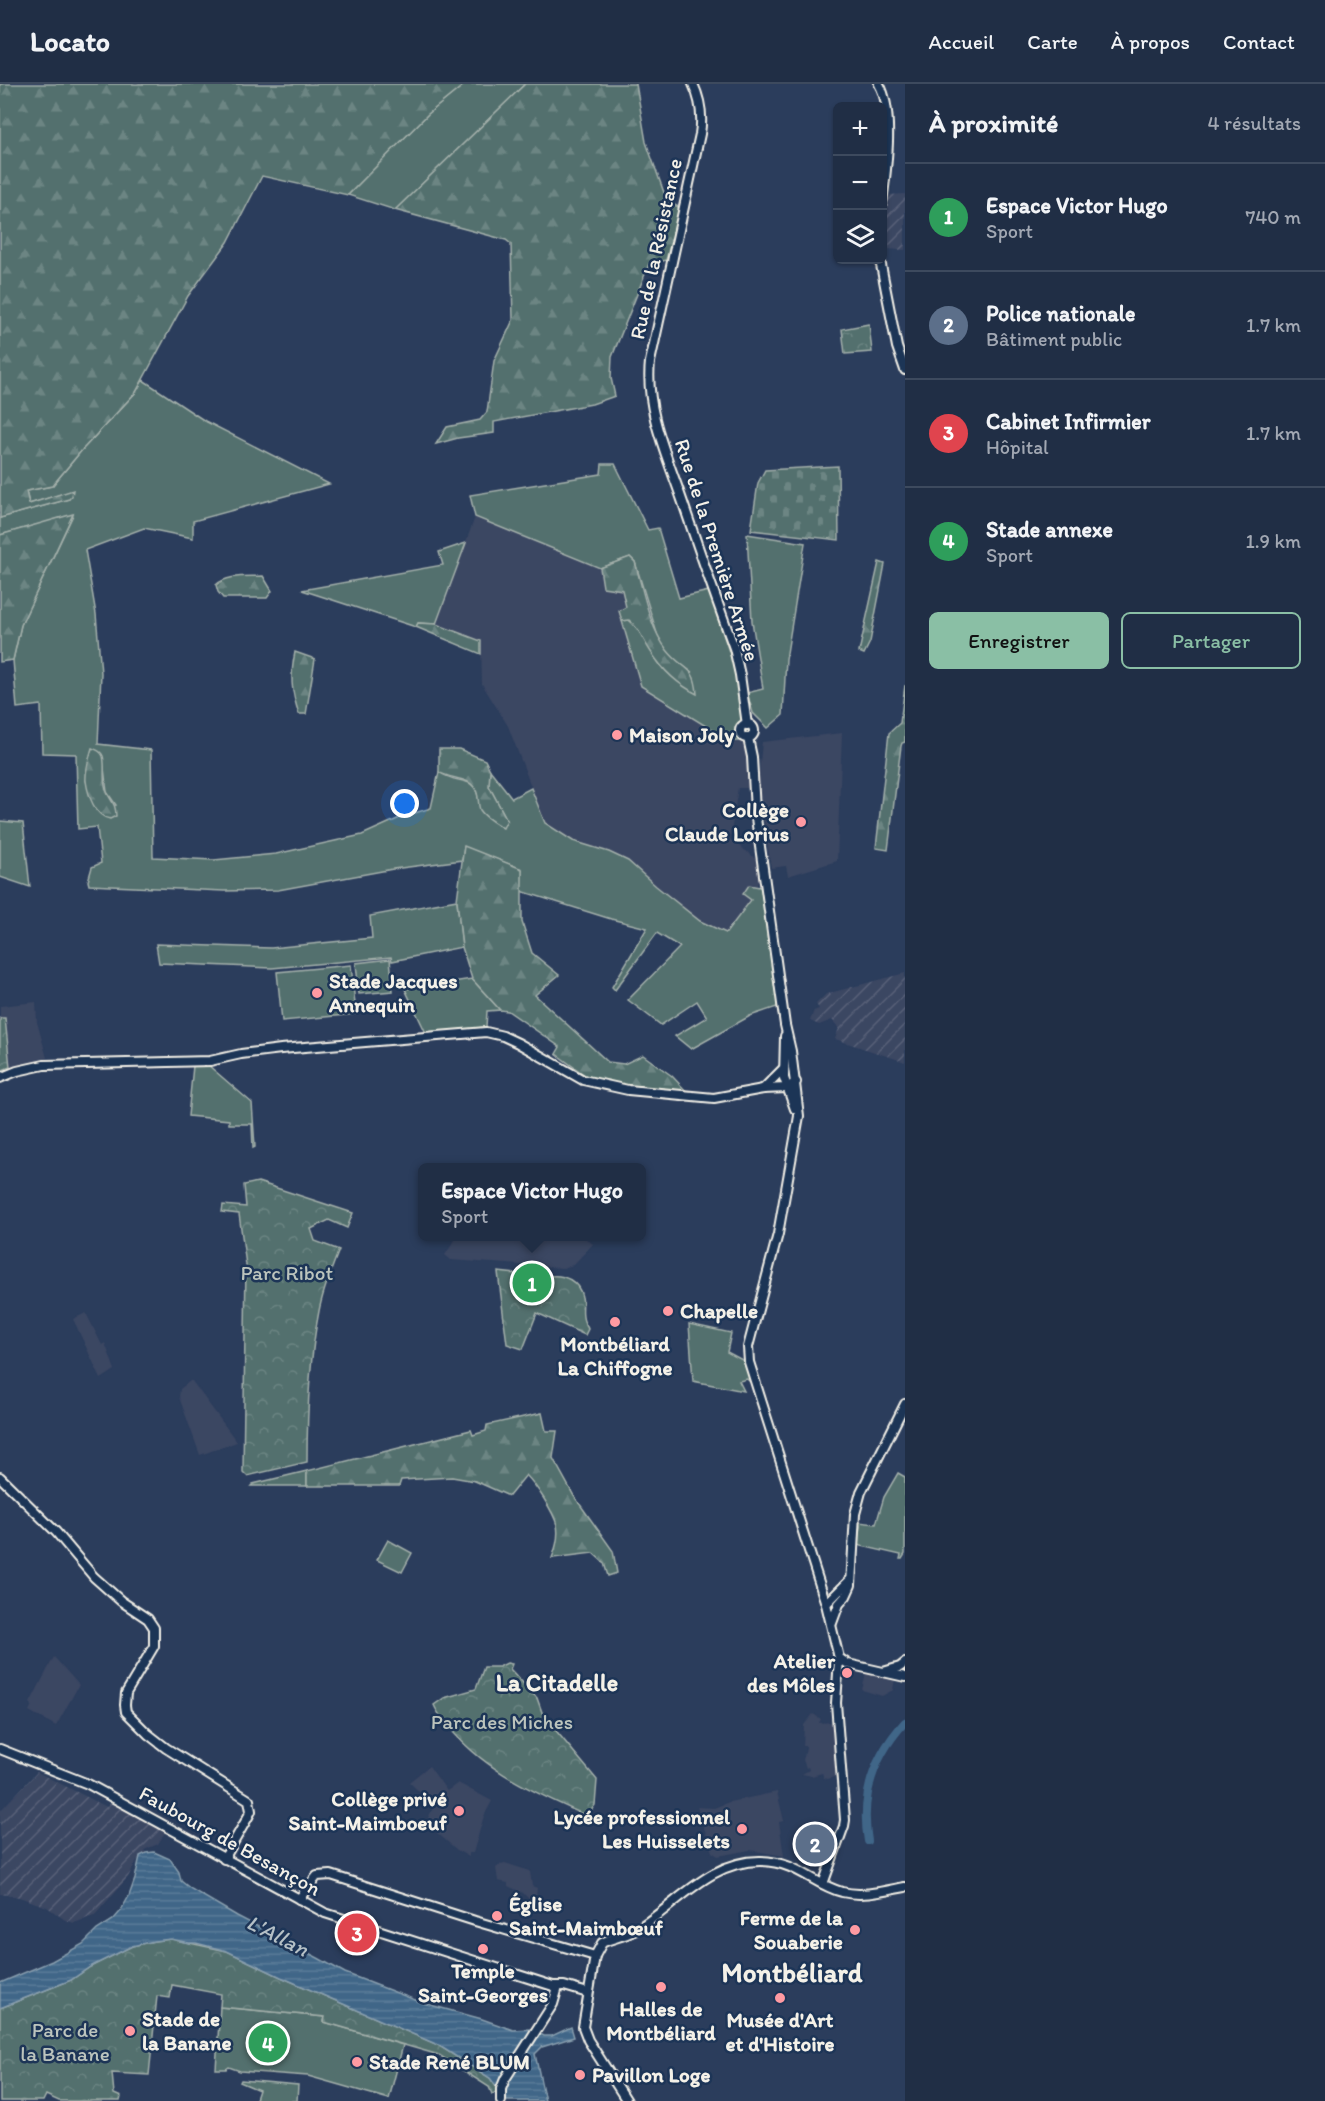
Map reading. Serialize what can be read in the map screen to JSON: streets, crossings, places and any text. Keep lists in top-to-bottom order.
{
  "streets": {
    "street": ["Rue de la Résistance", "Rue de la Première Armée", "Faubourg de Besançon"]
  },
  "crossings": [
    ["Rue de la Résistance", "Rue de la Première Armée"]
  ],
  "districts": ["La Citadelle", "Montbéliard"],
  "water": ["L'Allan"],
  "parks": ["Parc Ribot", "Parc des Miches", "Parc de la Banane"],
  "places": [
    "Maison Joly",
    "Collège Claude Lorius",
    "Stade Jacques Annequin",
    "Chapelle",
    "Montbéliard La Chiffogne",
    "Atelier des Môles",
    "Collège privé Saint-Maimboeuf",
    "Lycée professionnel Les Huisselets",
    "Église Saint-Maimbœuf",
    "Ferme de la Souaberie",
    "Temple Saint-Georges",
    "Halles de Montbéliard",
    "Musée d'Art et d'Histoire",
    "Stade de la Banane",
    "Stade René BLUM",
    "Pavillon Loge"
  ],
  "page": {
    "header": "Locato",
    "nav": [
      "Accueil",
      "Carte",
      "À propos",
      "Contact"
    ],
    "heading": ["À proximité", "4 résultats"],
    "map_buttons": ["+", "−"],
    "list": [
      {
        "mark": "1",
        "name": "Espace Victor Hugo",
        "note": "Sport",
        "value": "740 m"
      },
      {
        "mark": "2",
        "name": "Police nationale",
        "note": "Bâtiment public",
        "value": "1.7 km"
      },
      {
        "mark": "3",
        "name": "Cabinet Infirmier",
        "note": "Hôpital",
        "value": "1.7 km"
      },
      {
        "mark": "4",
        "name": "Stade annexe",
        "note": "Sport",
        "value": "1.9 km"
      }
    ],
    "buttons": ["Enregistrer", "Partager"],
    "popup": ["Espace Victor Hugo", "Sport"],
    "pins": [
      "1",
      "2",
      "3",
      "4"
    ]
  }
}
